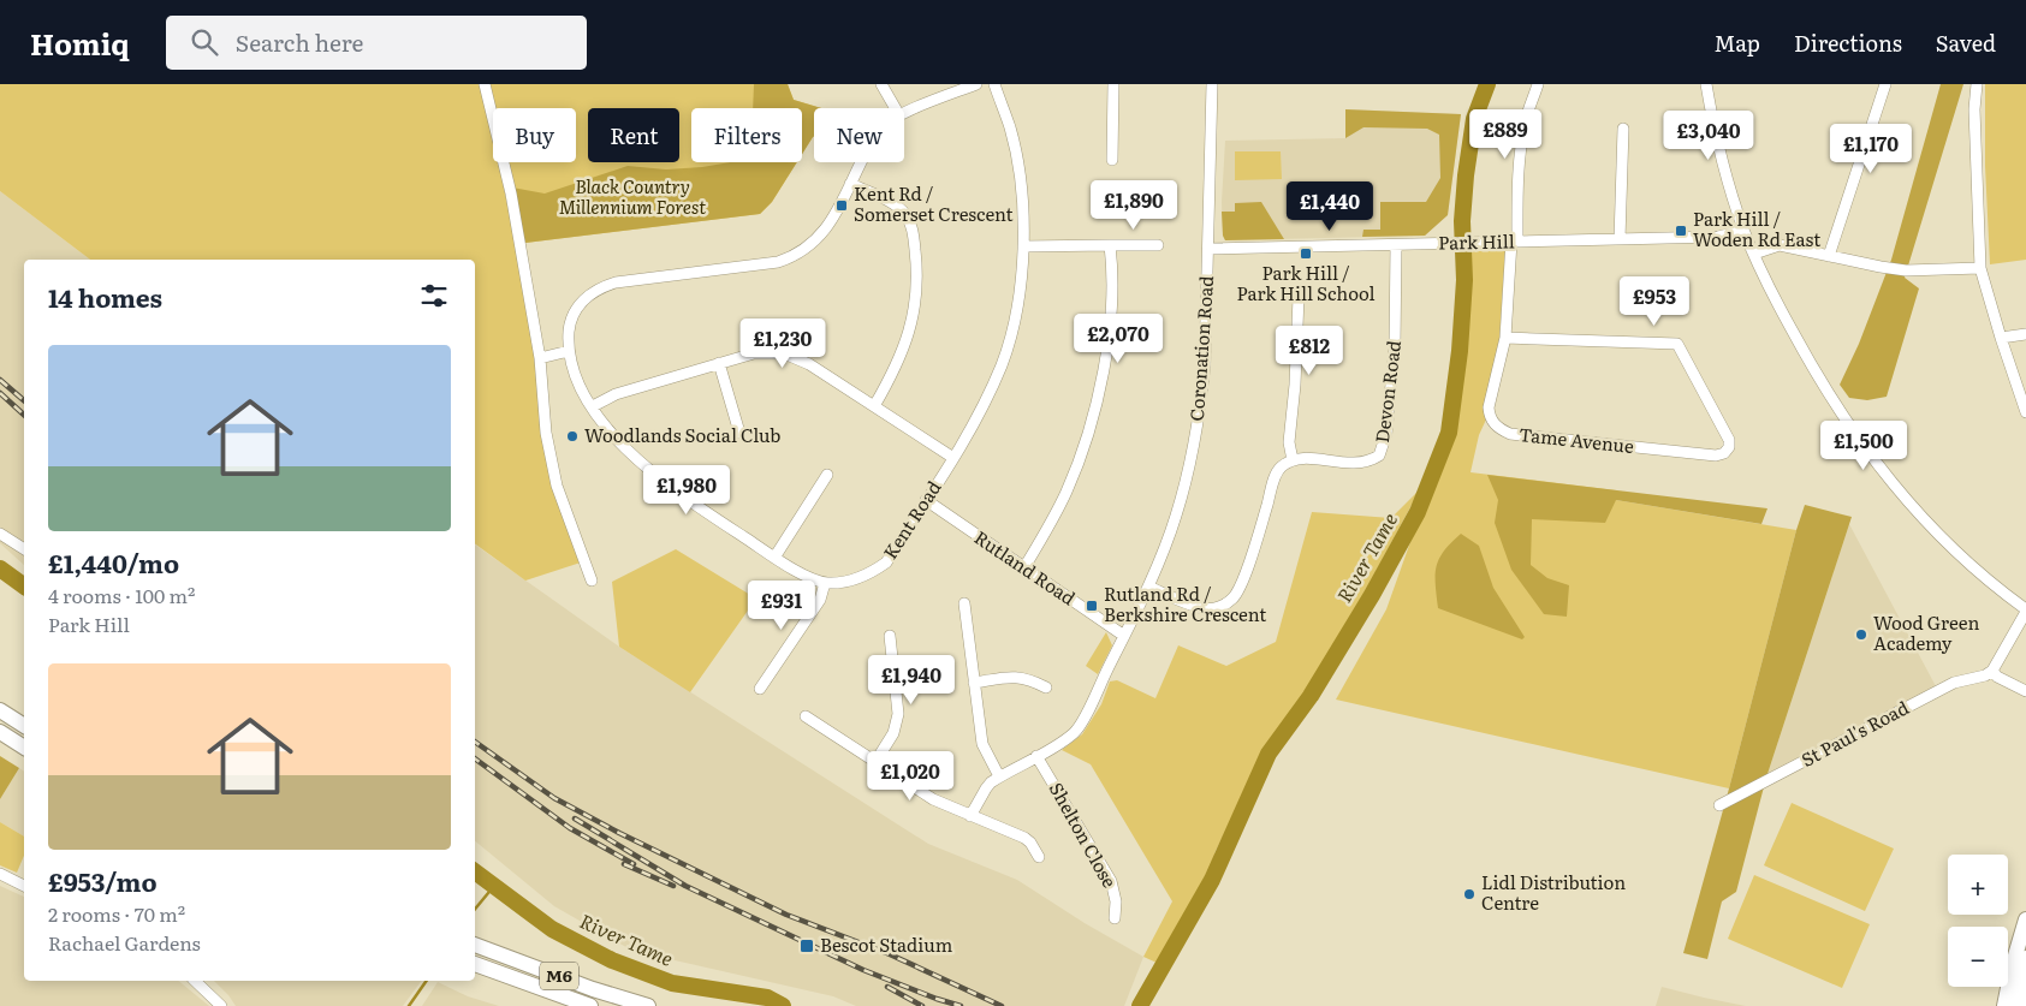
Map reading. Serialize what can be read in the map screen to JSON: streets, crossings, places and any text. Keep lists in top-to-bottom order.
{
  "streets": {
    "highway": ["M6"],
    "street": [
      "Park Hill",
      "Coronation Road",
      "Devon Road",
      "Tame Avenue",
      "Kent Road",
      "Rutland Road",
      "St Paul's Road",
      "Shelton Close"
    ]
  },
  "crossings": [
    ["Park Hill", "Coronation Road"],
    ["Park Hill", "Devon Road"],
    ["Park Hill", "Tame Avenue"],
    ["Coronation Road", "Rutland Road"],
    ["Coronation Road", "Shelton Close"],
    ["Kent Road", "Rutland Road"]
  ],
  "water": ["River Tame"],
  "parks": ["Black Country Millennium Forest"],
  "places": {
    "transit": [
      "Kent Rd / Somerset Crescent",
      "Park Hill / Woden Rd East",
      "Park Hill / Park Hill School",
      "Rutland Rd / Berkshire Crescent",
      "Bescot Stadium"
    ],
    "other": ["Woodlands Social Club", "Wood Green Academy", "Lidl Distribution Centre"]
  },
  "page": {
    "header": "Homiq",
    "search": "Search here",
    "nav": ["Map", "Directions", "Saved"],
    "chip": [
      "Buy",
      "Rent",
      "Filters",
      "New"
    ],
    "price": [
      "£889",
      "£3,040",
      "£1,170",
      "£1,890",
      "£1,440",
      "£953",
      "£2,070",
      "£1,230",
      "£812",
      "£1,500",
      "£1,980",
      "£931",
      "£1,940",
      "£1,020"
    ],
    "heading": "14 homes",
    "list": [
      {
        "name": "£1,440/mo",
        "note": "4 rooms · 100 m² · Park Hill"
      },
      {
        "name": "£953/mo",
        "note": "2 rooms · 70 m² · Rachael Gardens"
      }
    ],
    "map_buttons": ["+", "−"]
  }
}
